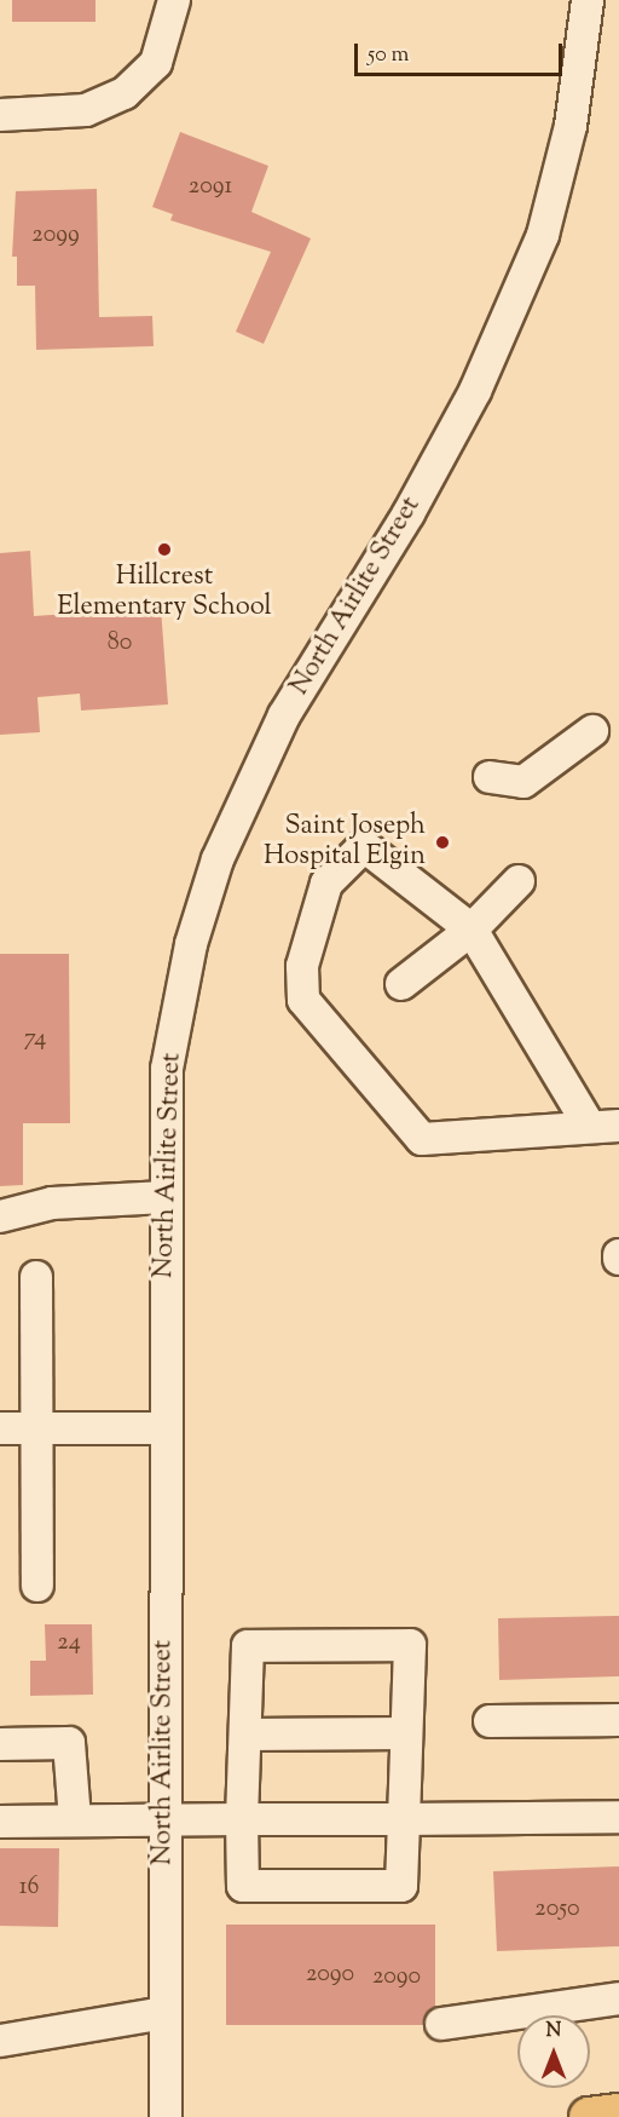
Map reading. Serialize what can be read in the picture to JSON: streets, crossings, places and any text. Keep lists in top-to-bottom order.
{
  "streets": {
    "street": ["North Airlite Street"]
  },
  "places": ["Hillcrest Elementary School", "Saint Joseph Hospital Elgin"],
  "house_numbers": [
    "2091",
    "2099",
    "80",
    "74",
    "24",
    "16",
    "2050",
    "2090",
    "2090"
  ],
  "scale_bar": "50 m",
  "north": "top"
}
